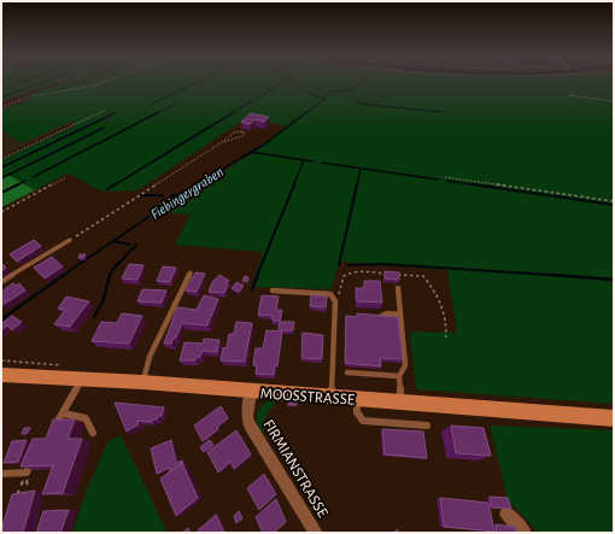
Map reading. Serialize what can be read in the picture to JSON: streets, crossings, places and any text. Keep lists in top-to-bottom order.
{
  "streets": {
    "street": ["MOOSSTRASSE", "FIRMIANSTRASSE"]
  },
  "crossings": [
    ["MOOSSTRASSE", "FIRMIANSTRASSE"]
  ],
  "water": ["Fiebingergraben"]
}
